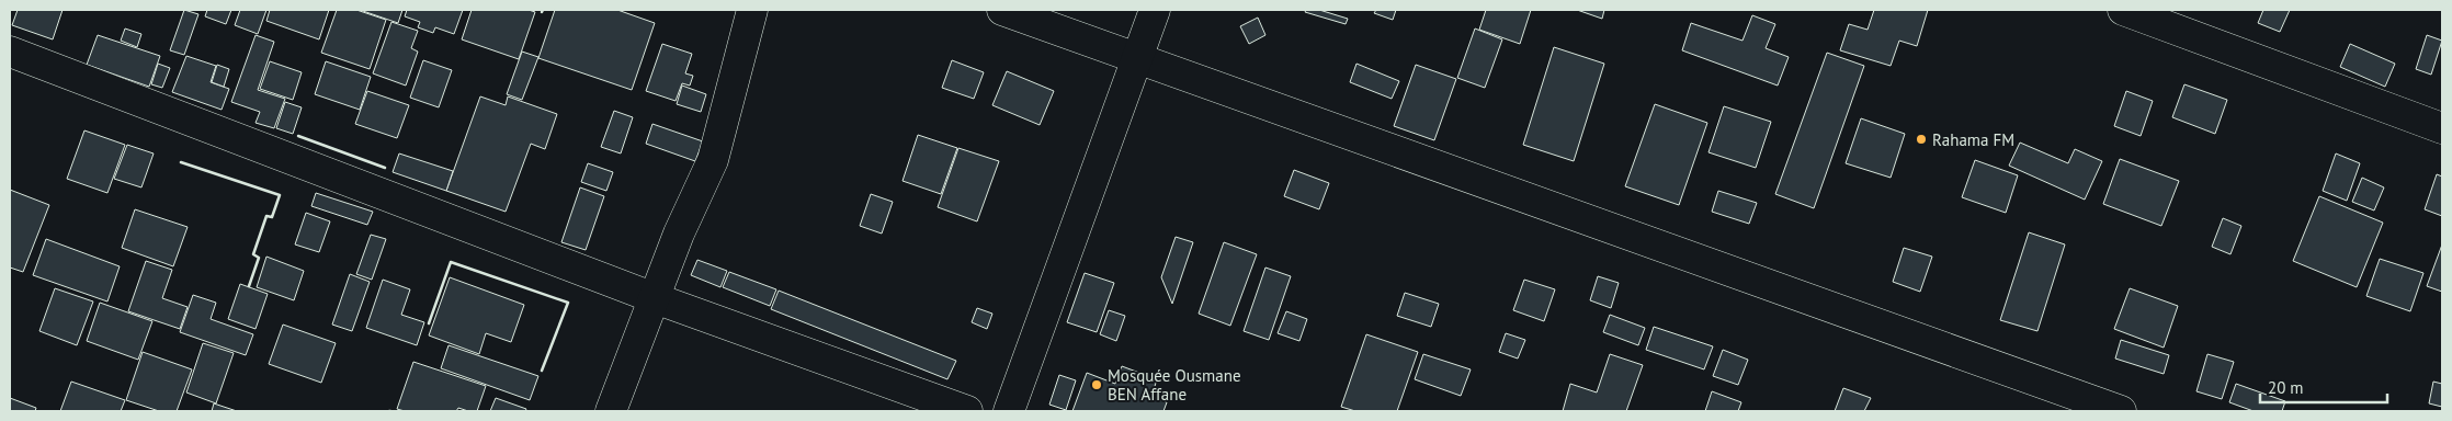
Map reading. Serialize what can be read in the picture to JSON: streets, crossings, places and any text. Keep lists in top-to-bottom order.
{
  "places": ["Rahama FM", "Mosquée Ousmane BEN Affane"],
  "scale_bar": "20 m"
}
